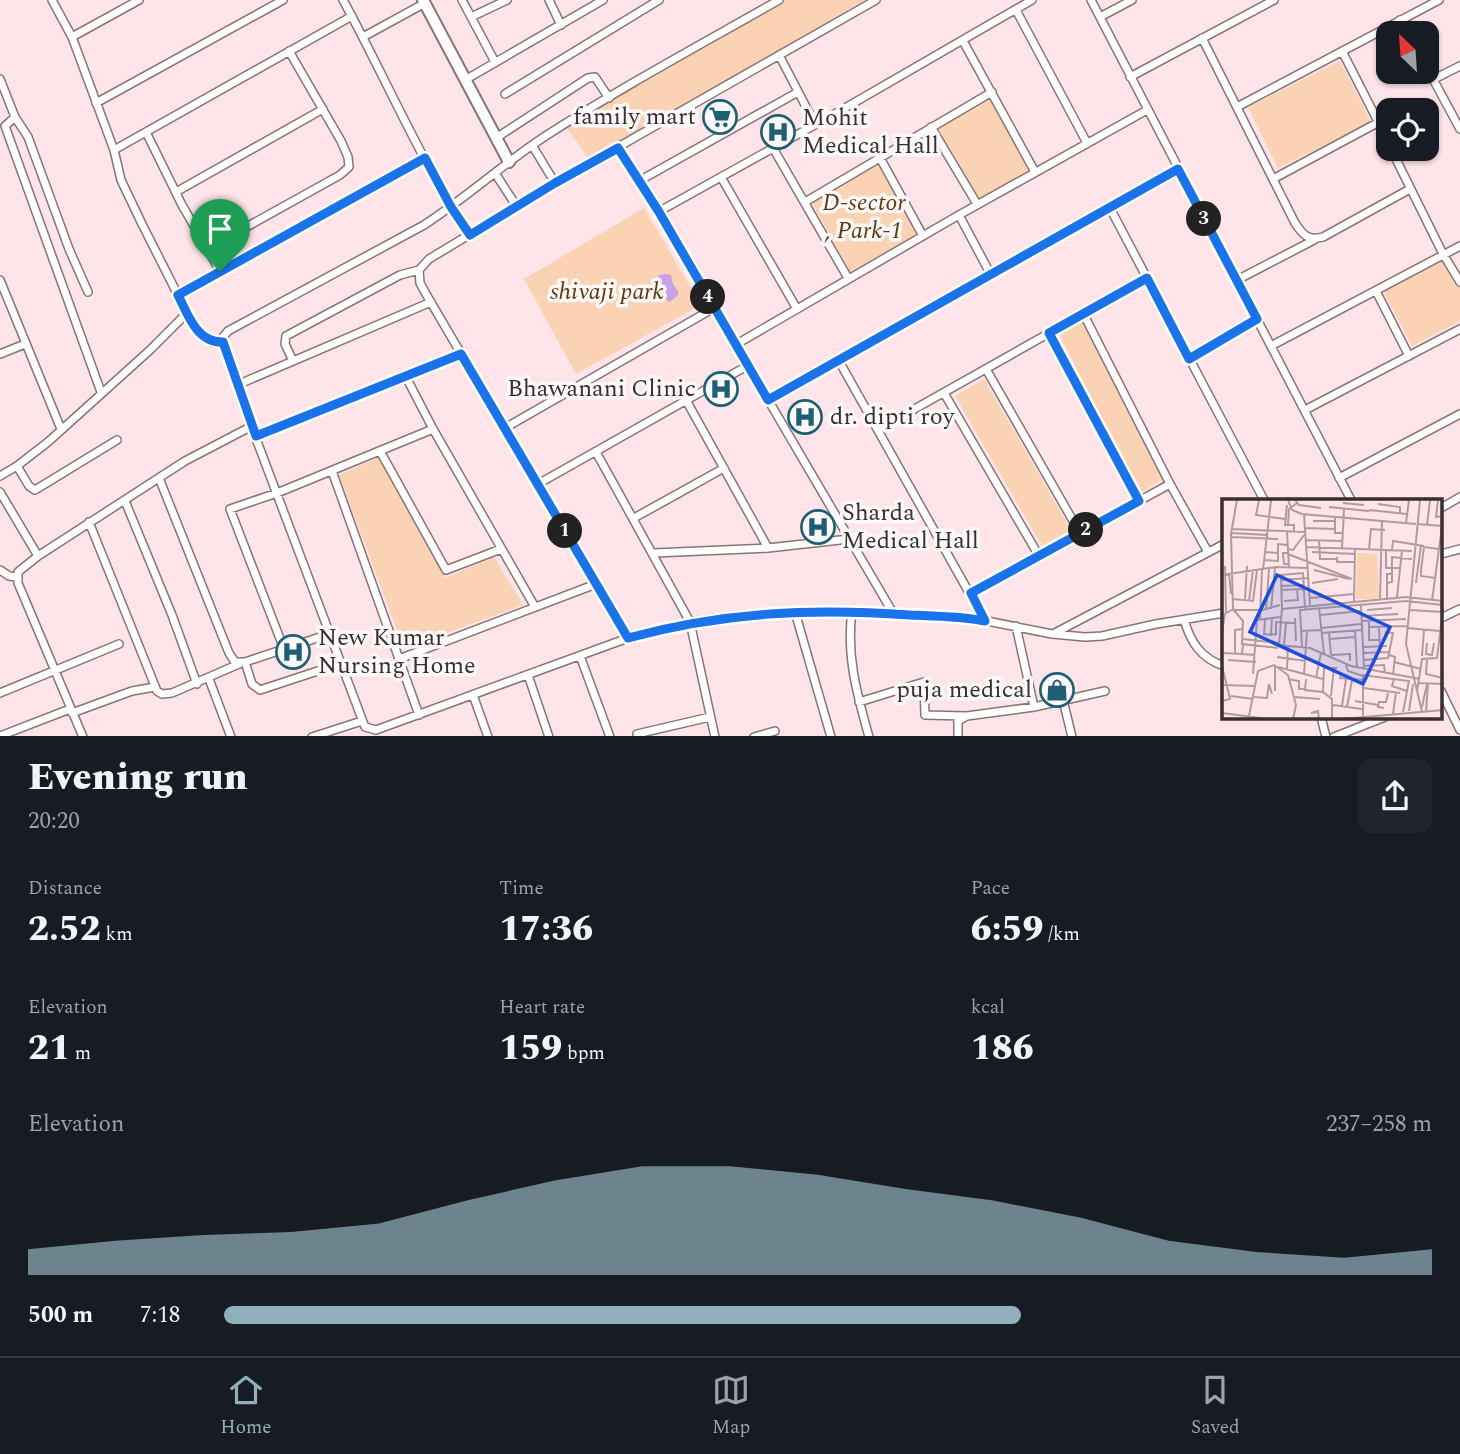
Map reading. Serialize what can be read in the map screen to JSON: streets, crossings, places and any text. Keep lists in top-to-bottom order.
{
  "parks": ["D-sector , Park-1", "shivaji park"],
  "places": {
    "supermarket": ["family mart"],
    "hospital": [
      "Mohit Medical Hall",
      "Bhawanani Clinic",
      "dr. dipti roy",
      "Sharda Medical Hall",
      "New Kumar Nursing Home"
    ],
    "shop": ["puja medical"]
  },
  "north": "top left",
  "page": {
    "pins": [
      "3",
      "4",
      "2",
      "1"
    ],
    "heading": ["Evening run", "20:20"],
    "stats": [
      ["Distance", "2.52 km"],
      ["Time", "17:36"],
      ["Pace", "6:59 /km"],
      ["Elevation", "21 m"],
      ["Heart rate", "159 bpm"],
      ["kcal", "186"]
    ],
    "chart": ["Elevation", "237–258 m"],
    "list": [
      {
        "name": "500 m",
        "note": "7:18"
      }
    ],
    "tabs": ["Home", "Map", "Saved"]
  }
}
